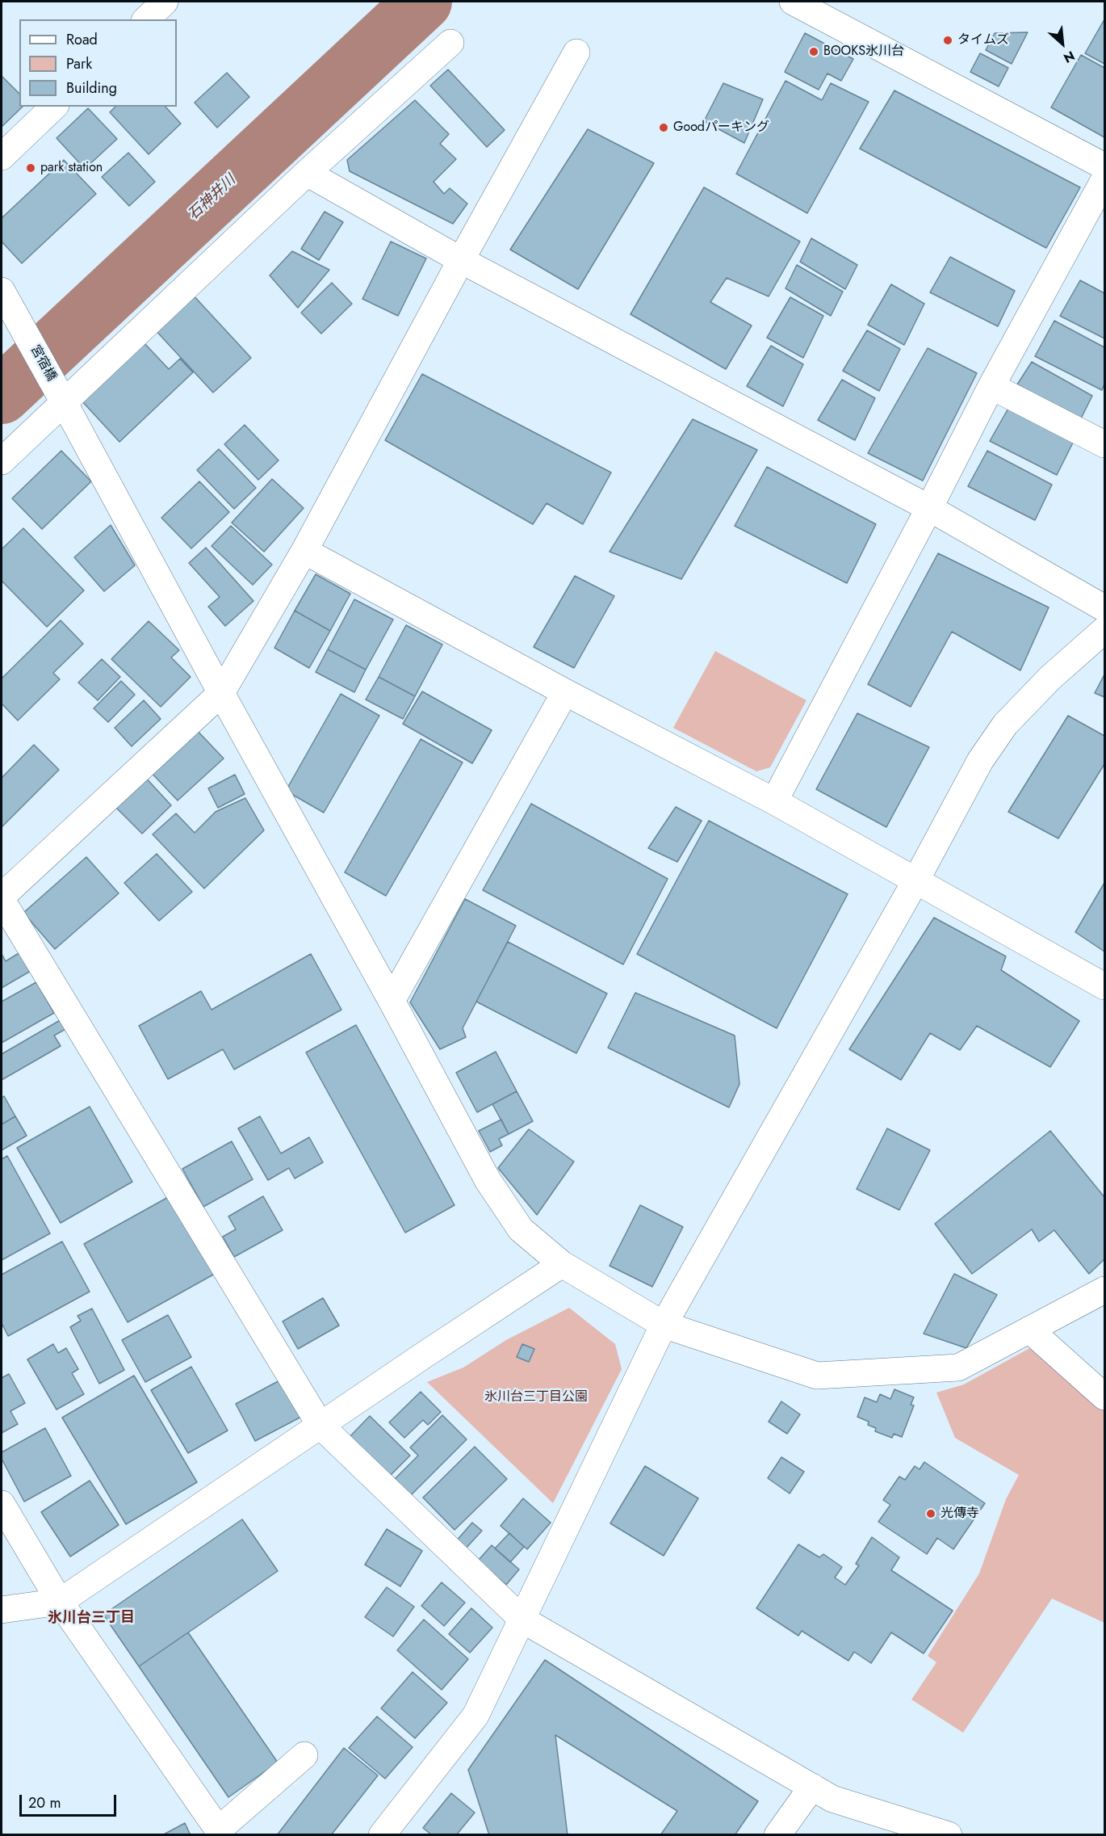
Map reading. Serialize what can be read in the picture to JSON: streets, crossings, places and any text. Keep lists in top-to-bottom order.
{
  "streets": {
    "street": ["宮宿橋"]
  },
  "districts": ["氷川台三丁目"],
  "water": ["石神井川"],
  "parks": ["氷川台三丁目公園"],
  "places": [
    "タイムズ",
    "BOOKS氷川台",
    "Goodパーキング",
    "park station",
    "光傳寺"
  ],
  "legend": ["Road", "Park", "Building"],
  "scale_bar": "20 m",
  "north": "bottom right"
}
